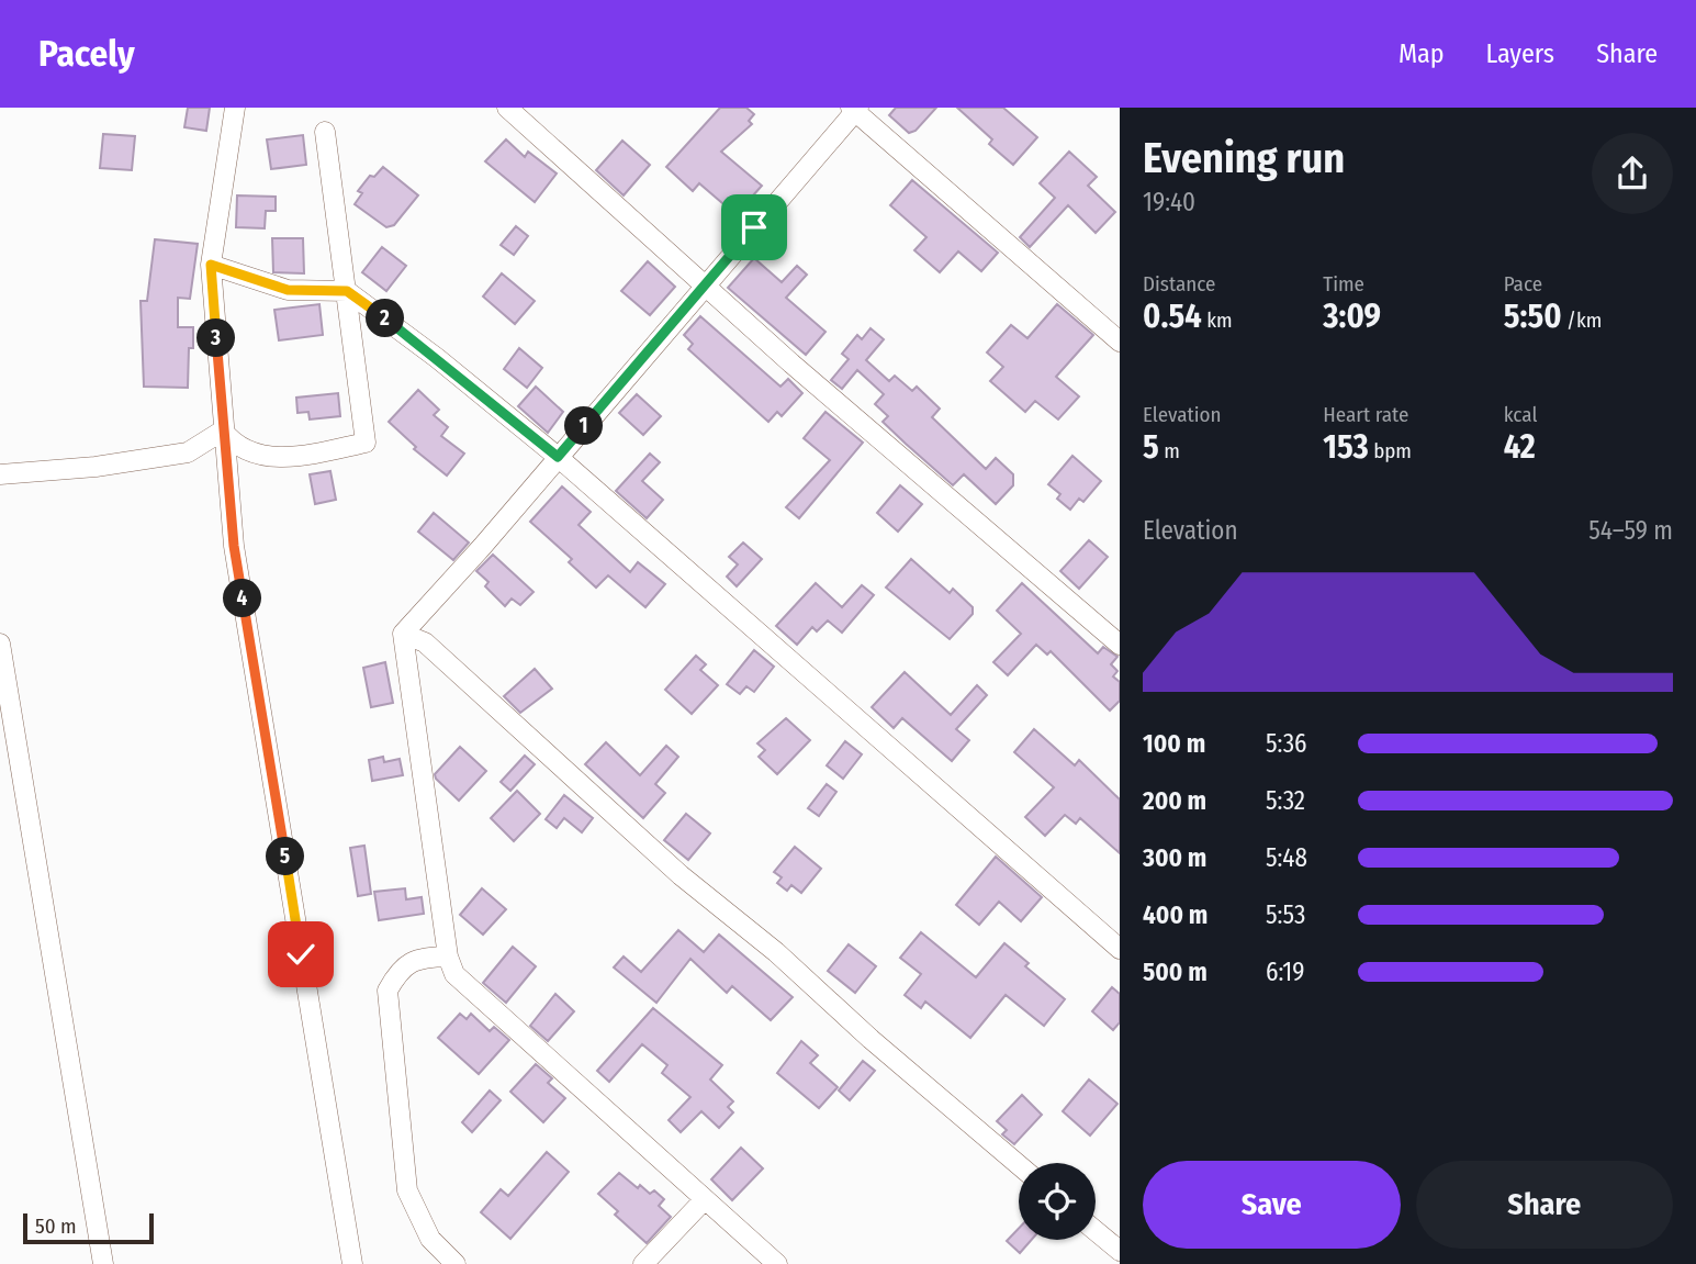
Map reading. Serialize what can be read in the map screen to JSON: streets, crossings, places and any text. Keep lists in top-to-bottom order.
{
  "scale_bar": "50 m",
  "page": {
    "header": "Pacely",
    "nav": ["Map", "Layers", "Share"],
    "heading": ["Evening run", "19:40"],
    "stats": [
      ["Distance", "0.54 km"],
      ["Time", "3:09"],
      ["Pace", "5:50 /km"],
      ["Elevation", "5 m"],
      ["Heart rate", "153 bpm"],
      ["kcal", "42"]
    ],
    "pins": [
      "2",
      "3",
      "1",
      "4",
      "5"
    ],
    "chart": ["Elevation", "54–59 m"],
    "list": [
      {
        "name": "100 m",
        "note": "5:36"
      },
      {
        "name": "200 m",
        "note": "5:32"
      },
      {
        "name": "300 m",
        "note": "5:48"
      },
      {
        "name": "400 m",
        "note": "5:53"
      },
      {
        "name": "500 m",
        "note": "6:19"
      }
    ],
    "buttons": ["Save", "Share"],
    "scale": "50 m"
  }
}
